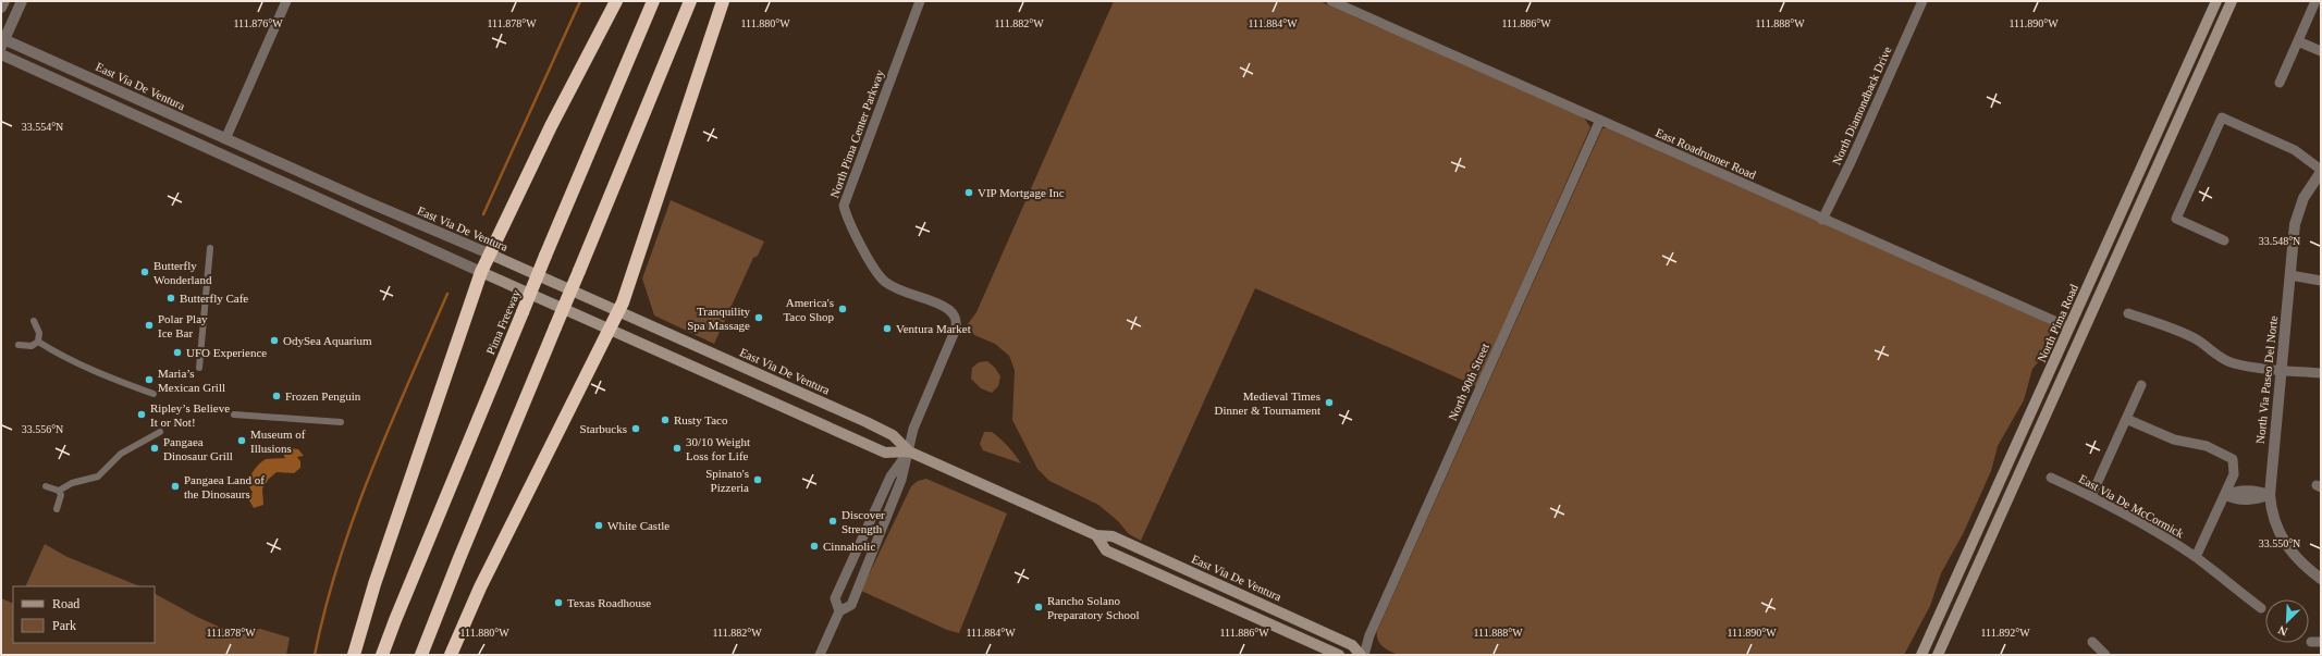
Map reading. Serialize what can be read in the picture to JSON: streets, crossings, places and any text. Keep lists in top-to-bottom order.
{
  "streets": {
    "highway": ["Pima Freeway"],
    "main road": ["East Via De Ventura", "North Pima Road"],
    "street": [
      "North Diamondback Drive",
      "North Pima Center Parkway",
      "East Roadrunner Road",
      "North Via Paseo Del Norte",
      "North 90th Street",
      "East Via De McCormick"
    ]
  },
  "crossings": [
    ["East Via De Ventura", "North Pima Center Parkway"],
    ["East Via De Ventura", "North 90th Street"],
    ["North Diamondback Drive", "East Roadrunner Road"],
    ["East Roadrunner Road", "North Pima Road"],
    ["East Roadrunner Road", "North 90th Street"]
  ],
  "places": [
    "VIP Mortgage Inc",
    "Butterfly Wonderland",
    "Butterfly Cafe",
    "America's Taco Shop",
    "Tranquility Spa Massage",
    "Polar Play Ice Bar",
    "Ventura Market",
    "OdySea Aquarium",
    "UFO Experience",
    "Maria’s Mexican Grill",
    "Frozen Penguin",
    "Medieval Times Dinner & Tournament",
    "Ripley’s Believe It or Not!",
    "Rusty Taco",
    "Starbucks",
    "Museum of Illusions",
    "Pangaea Dinosaur Grill",
    "30/10 Weight Loss for Life",
    "Spinato's Pizzeria",
    "Pangaea Land of the Dinosaurs",
    "Discover Strength",
    "White Castle",
    "Cinnaholic",
    "Texas Roadhouse",
    "Rancho Solano Preparatory School"
  ],
  "legend": ["Road", "Park"],
  "north": "bottom left",
  "coordinates": [
    "111.876°W",
    "111.878°W",
    "111.880°W",
    "111.882°W",
    "111.884°W",
    "111.886°W",
    "111.888°W",
    "111.890°W",
    "33.554°N",
    "33.548°N",
    "33.556°N",
    "33.550°N",
    "111.892°W"
  ]
}
